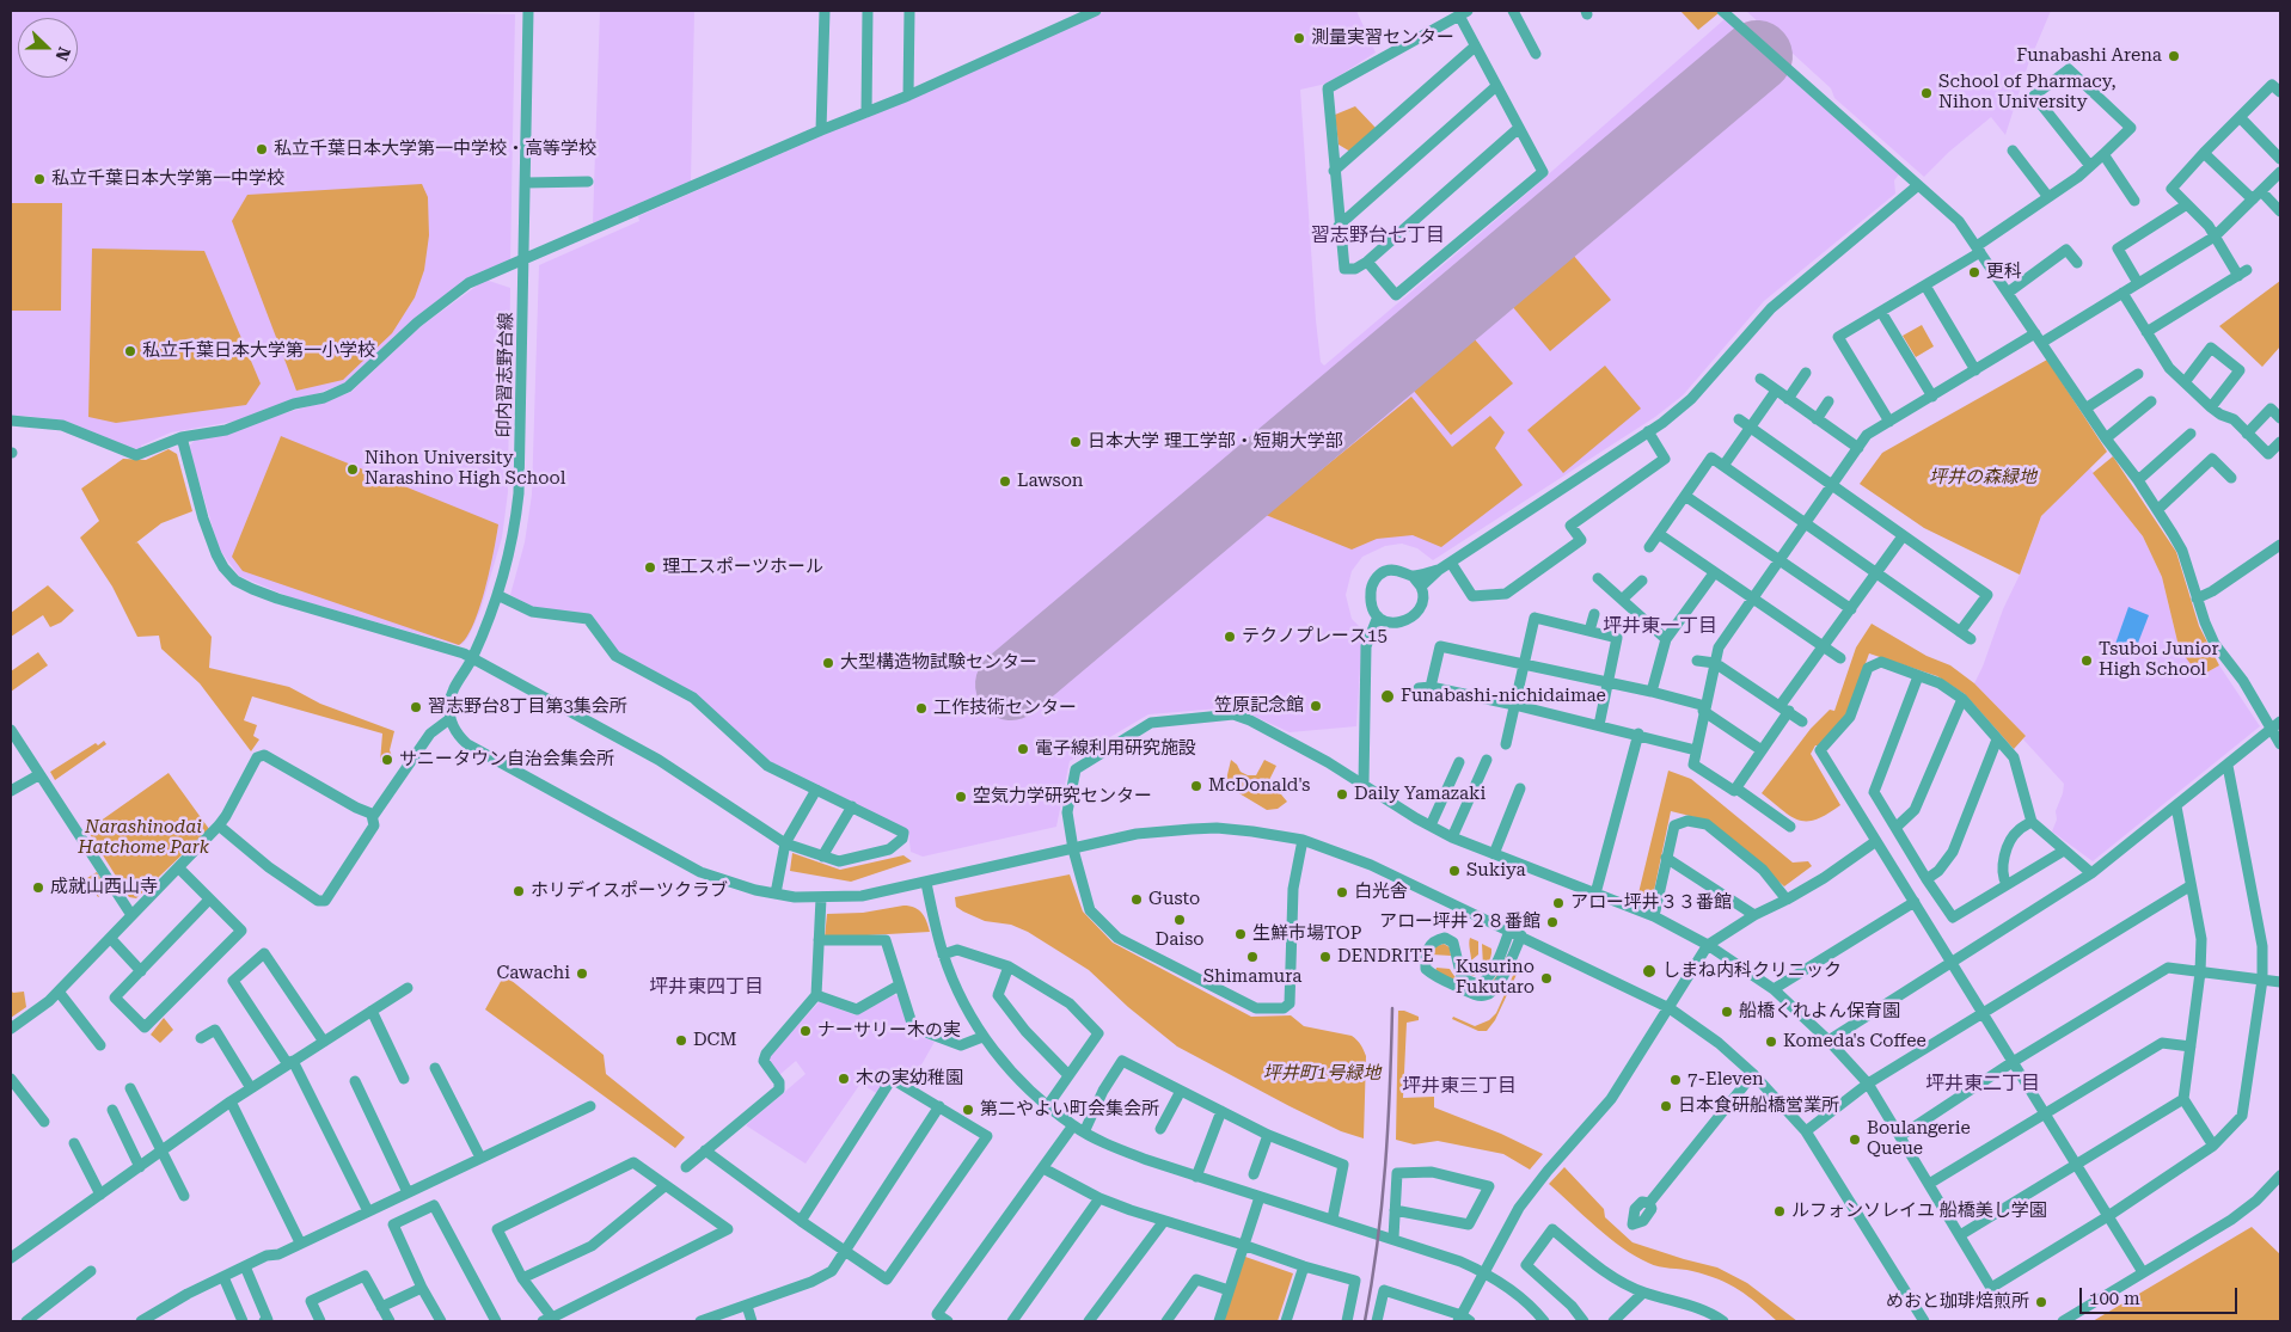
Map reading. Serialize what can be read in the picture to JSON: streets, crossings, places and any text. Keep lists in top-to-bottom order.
{
  "streets": {
    "street": ["印内習志野台線"]
  },
  "districts": [
    "習志野台七丁目",
    "坪井東一丁目",
    "坪井東四丁目",
    "坪井東二丁目",
    "坪井東三丁目"
  ],
  "parks": ["坪井の森緑地", "Narashinodai Hatchome Park", "坪井町1号緑地"],
  "places": [
    "測量実習センター",
    "Funabashi Arena",
    "School of Pharmacy, Nihon University",
    "私立千葉日本大学第一中学校・高等学校",
    "私立千葉日本大学第一中学校",
    "更科",
    "私立千葉日本大学第一小学校",
    "日本大学 理工学部・短期大学部",
    "Nihon University Narashino High School",
    "Lawson",
    "理工スポーツホール",
    "テクノプレース15",
    "Tsuboi Junior High School",
    "大型構造物試験センター",
    "Funabashi-nichidaimae",
    "笠原記念館",
    "習志野台8丁目第3集会所",
    "工作技術センター",
    "電子線利用研究施設",
    "サニータウン自治会集会所",
    "McDonald's",
    "Daily Yamazaki",
    "空気力学研究センター",
    "Sukiya",
    "成就山西山寺",
    "ホリデイスポーツクラブ",
    "白光舎",
    "Gusto",
    "アロー坪井３３番館",
    "Daiso",
    "アロー坪井２８番館",
    "生鮮市場TOP",
    "Shimamura",
    "DENDRITE",
    "しまね内科クリニック",
    "Cawachi",
    "Kusurino Fukutaro",
    "船橋くれよん保育園",
    "ナーサリー木の実",
    "DCM",
    "Komeda's Coffee",
    "木の実幼稚園",
    "7-Eleven",
    "日本食研船橋営業所",
    "第二やよい町会集会所",
    "Boulangerie Queue",
    "ルフォンソレイユ 船橋美し学園",
    "めおと珈琲焙煎所"
  ],
  "scale_bar": "100 m",
  "north": "right"
}
